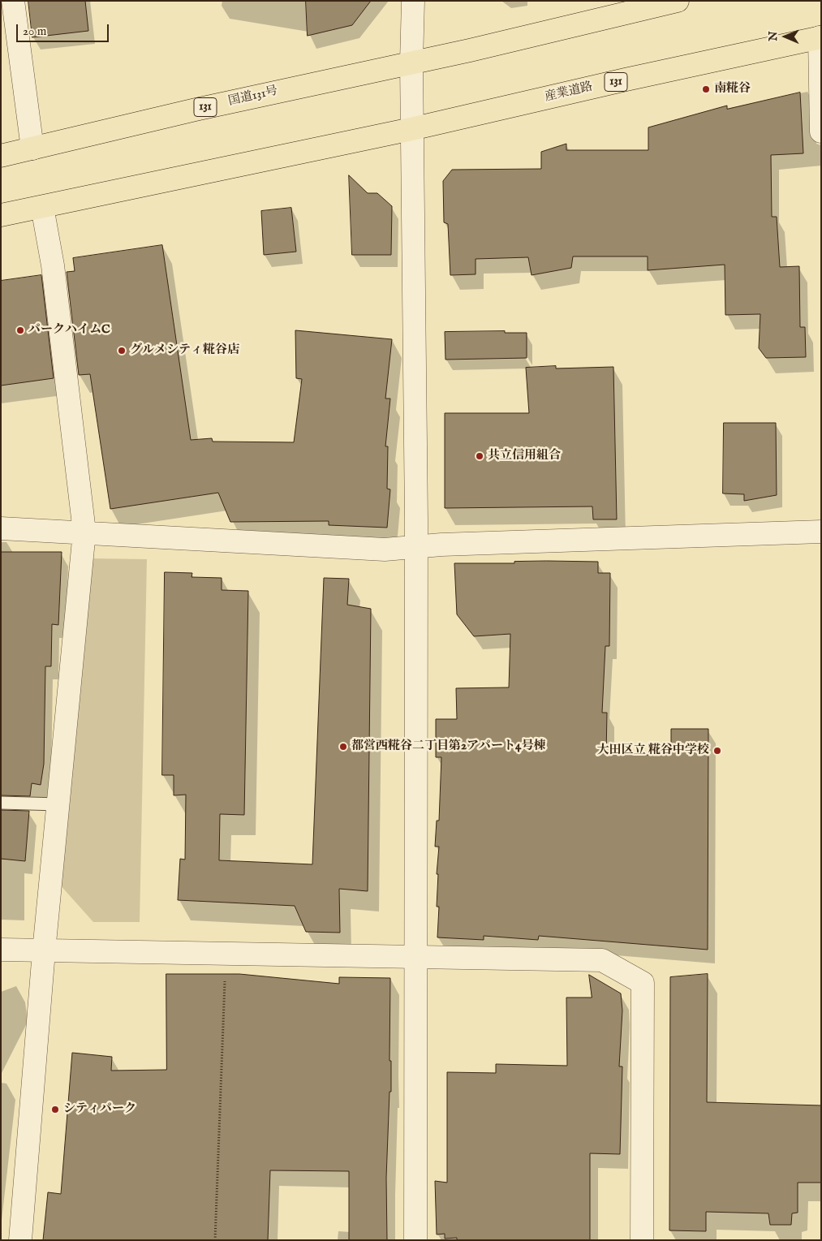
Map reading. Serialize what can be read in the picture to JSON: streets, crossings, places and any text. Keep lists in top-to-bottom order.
{
  "streets": {
    "highway": ["131", "産業道路", "国道131号"]
  },
  "crossings": [
    ["131", "産業道路"],
    ["131", "国道131号"]
  ],
  "places": [
    "南糀谷",
    "パークハイムC",
    "グルメシティ糀谷店",
    "共立信用組合",
    "都営西糀谷二丁目第2アパート4号棟",
    "大田区立 糀谷中学校",
    "シティパーク"
  ],
  "scale_bar": "20 m",
  "north": "left"
}
